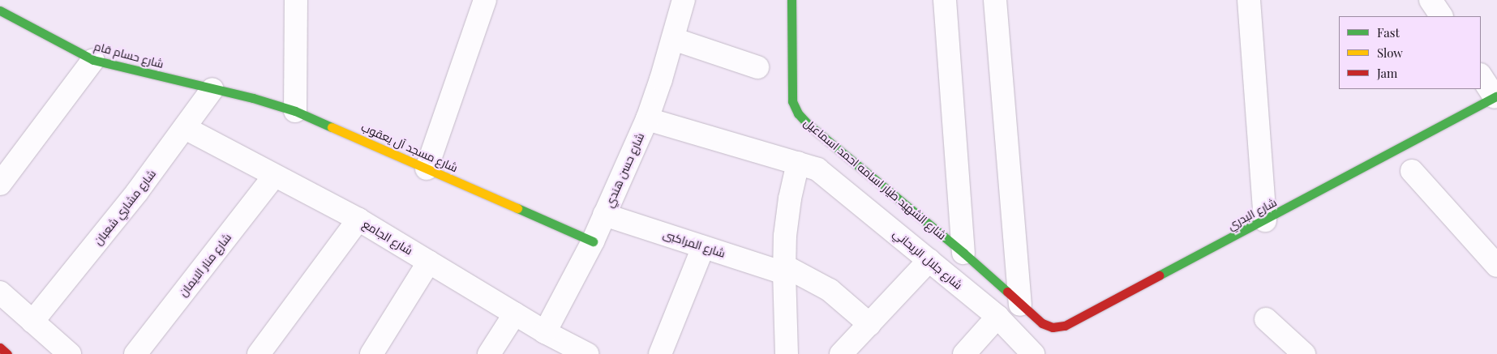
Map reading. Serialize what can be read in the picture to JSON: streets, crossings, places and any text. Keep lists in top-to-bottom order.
{
  "streets": {
    "street": [
      "شارع حسام قام",
      "شارع مسجد آل يعقوب",
      "شارع حسن هندي",
      "شارع الشهيد طيار اسامه احمد اسماعيل",
      "شارع مشاري شعبان",
      "شارع البدري",
      "شارع الجامع",
      "شارع المراكبى",
      "شارع جلال الريحاني",
      "شارع منار الايمان"
    ]
  },
  "crossings": [
    ["شارع حسام قام", "شارع مسجد آل يعقوب"],
    ["شارع حسام قام", "شارع مشاري شعبان"],
    ["شارع مسجد آل يعقوب", "شارع حسن هندي"],
    ["شارع مسجد آل يعقوب", "شارع مشاري شعبان"],
    ["شارع حسن هندي", "شارع الجامع"],
    ["شارع حسن هندي", "شارع المراكبى"],
    ["شارع الشهيد طيار اسامه احمد اسماعيل", "شارع البدري"],
    ["شارع مشاري شعبان", "شارع الجامع"],
    ["شارع الجامع", "شارع منار الايمان"]
  ],
  "legend": ["Fast", "Slow", "Jam"]
}
